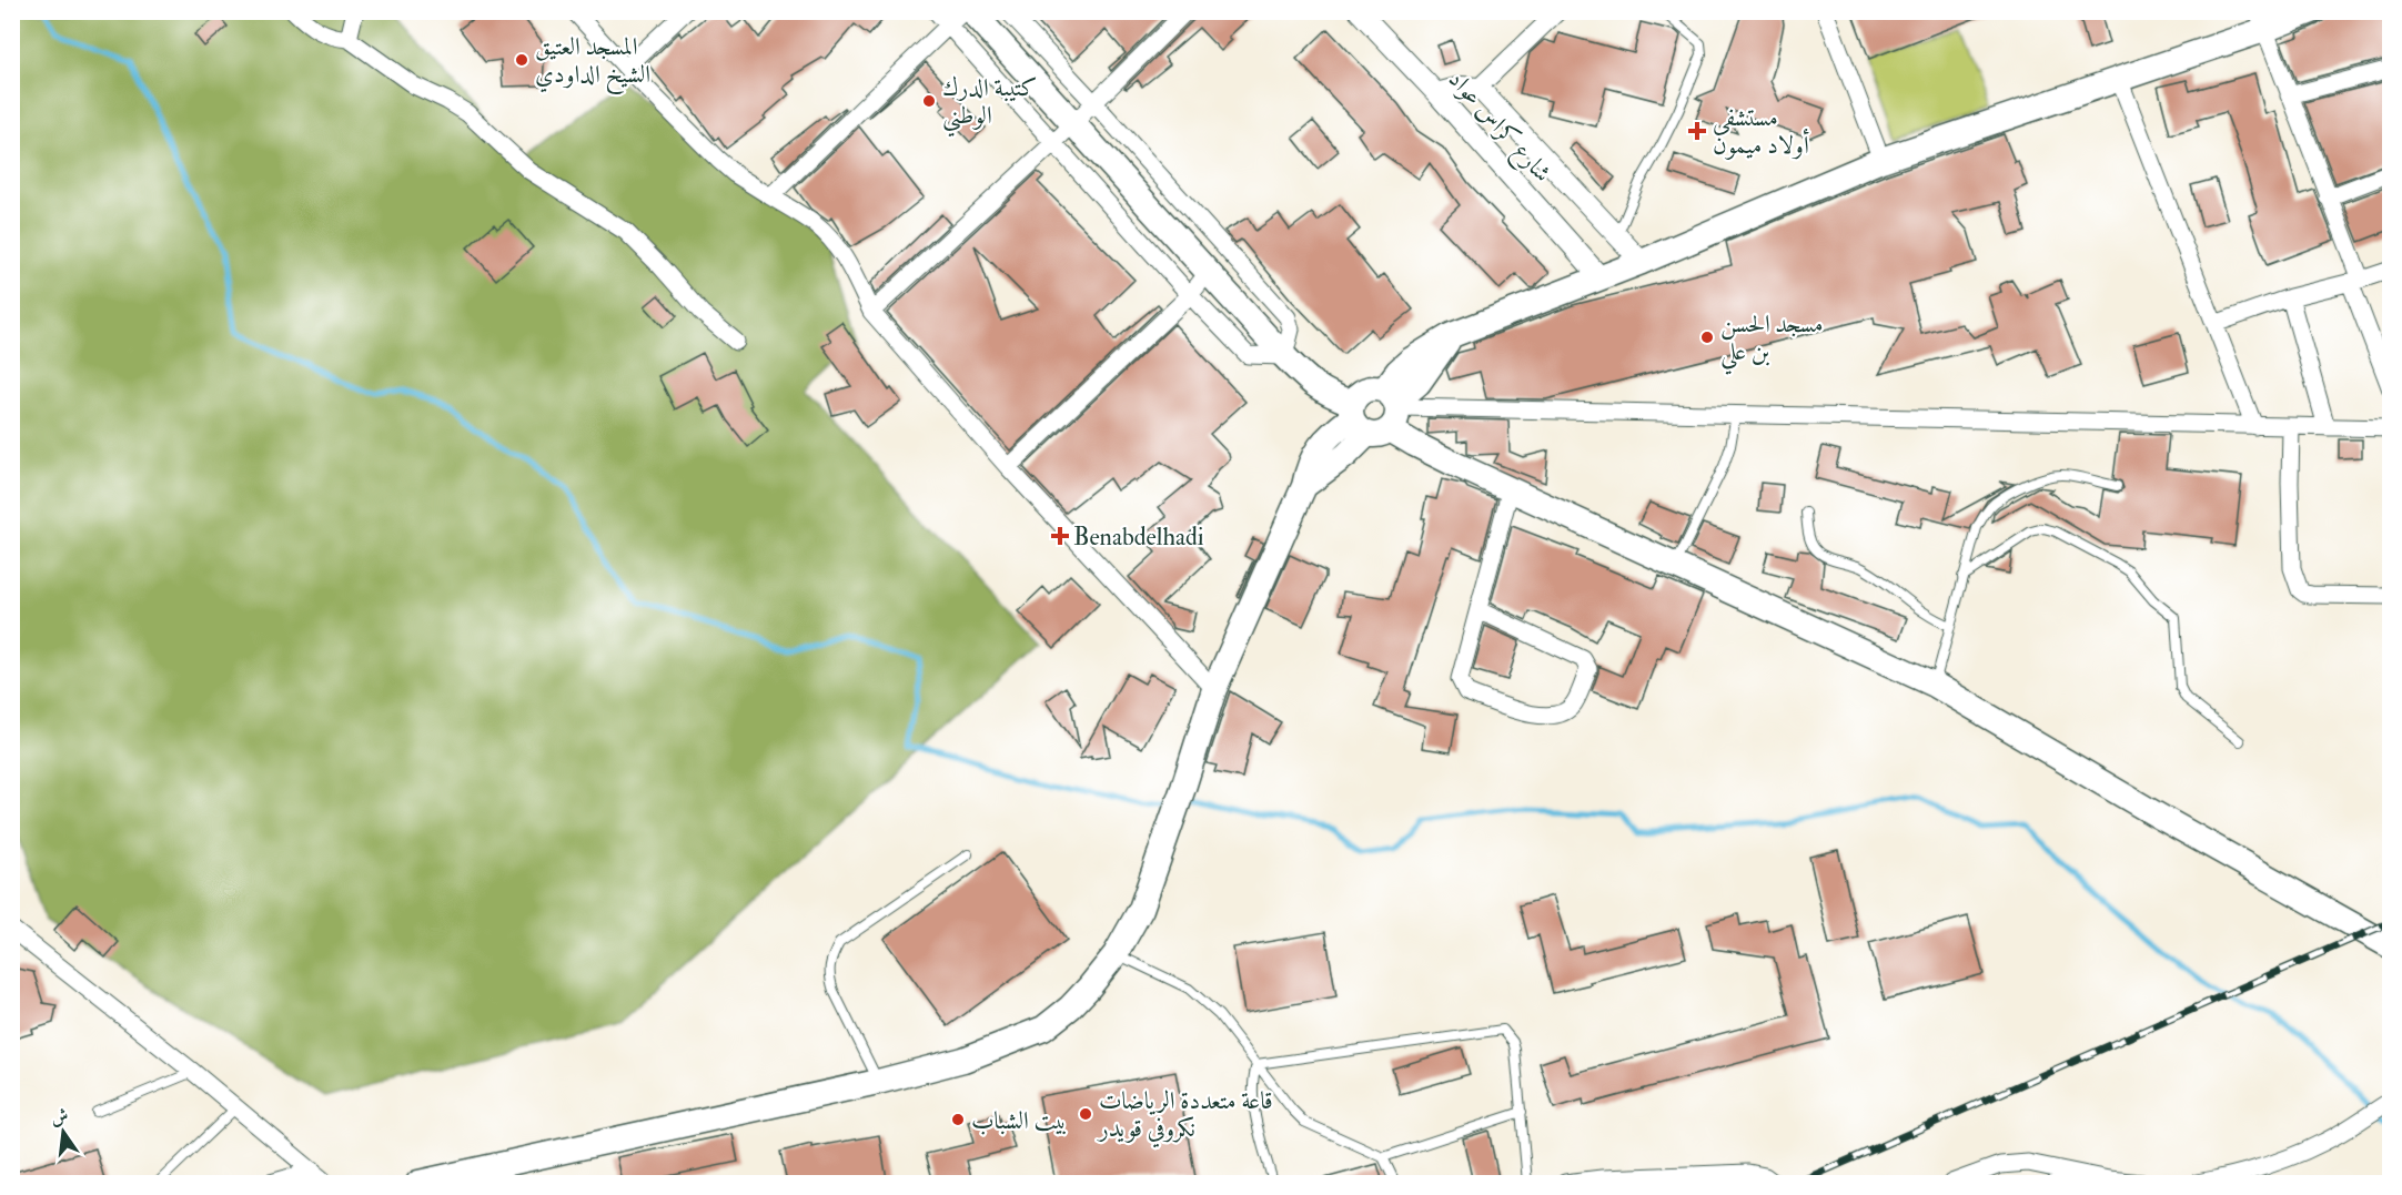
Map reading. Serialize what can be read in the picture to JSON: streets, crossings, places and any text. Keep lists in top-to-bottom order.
{
  "streets": {
    "street": ["شارع كراس عواد"]
  },
  "places": {
    "other": [
      "المسجد العتيق الشيخ الداودي",
      "كتيبة الدرك الوطني",
      "مسجد الحسن بن علي",
      "قاعة متعددة الرياضات نكروفي قويدر",
      "بيت الشباب"
    ],
    "health": ["مستشفى أولاد ميمون", "Benabdelhadi"]
  },
  "north": "top"
}
